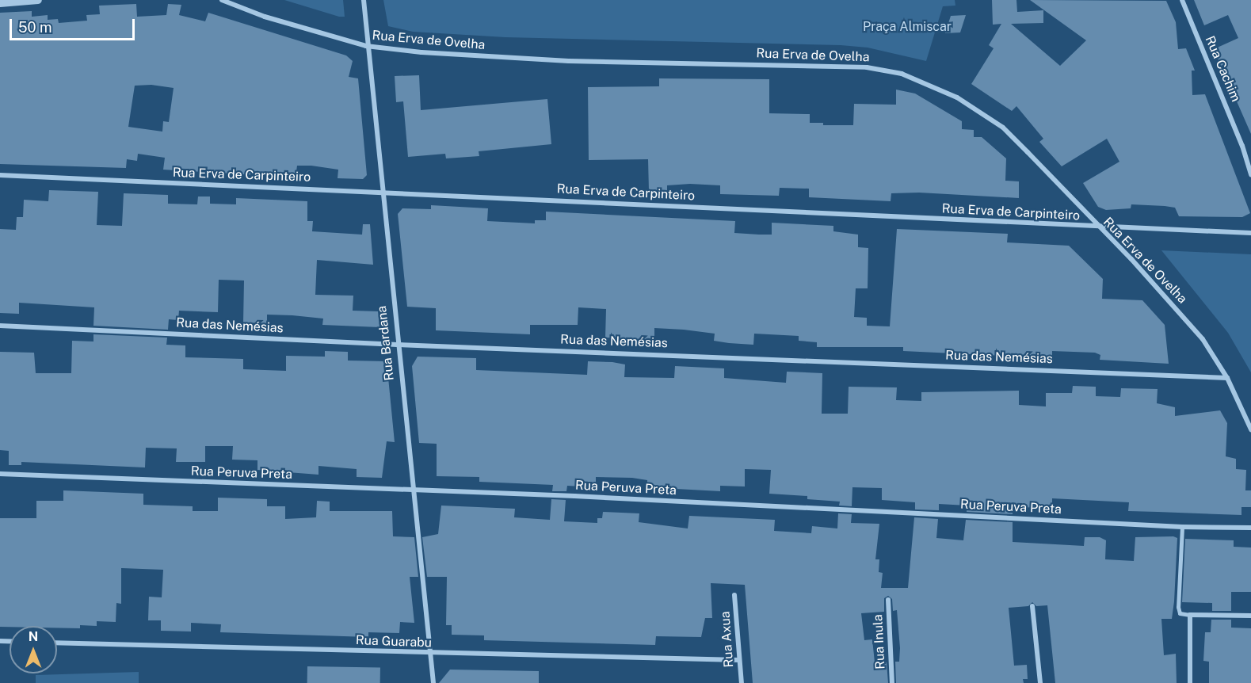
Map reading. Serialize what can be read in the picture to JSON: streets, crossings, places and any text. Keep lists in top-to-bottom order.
{
  "streets": {
    "street": [
      "Rua Erva de Ovelha",
      "Rua Cachim",
      "Rua Erva de Carpinteiro",
      "Rua das Nemésias",
      "Rua Bardana",
      "Rua Peruva Preta",
      "Rua Axua",
      "Rua Guarabu",
      "Rua Inula"
    ]
  },
  "crossings": [
    ["Rua Erva de Ovelha", "Rua Erva de Carpinteiro"],
    ["Rua Erva de Ovelha", "Rua das Nemésias"],
    ["Rua Erva de Ovelha", "Rua Bardana"],
    ["Rua Erva de Carpinteiro", "Rua Bardana"],
    ["Rua das Nemésias", "Rua Bardana"],
    ["Rua Bardana", "Rua Peruva Preta"],
    ["Rua Bardana", "Rua Guarabu"],
    ["Rua Axua", "Rua Guarabu"]
  ],
  "parks": ["Praça Almiscar"],
  "scale_bar": "50 m",
  "north": "top"
}
